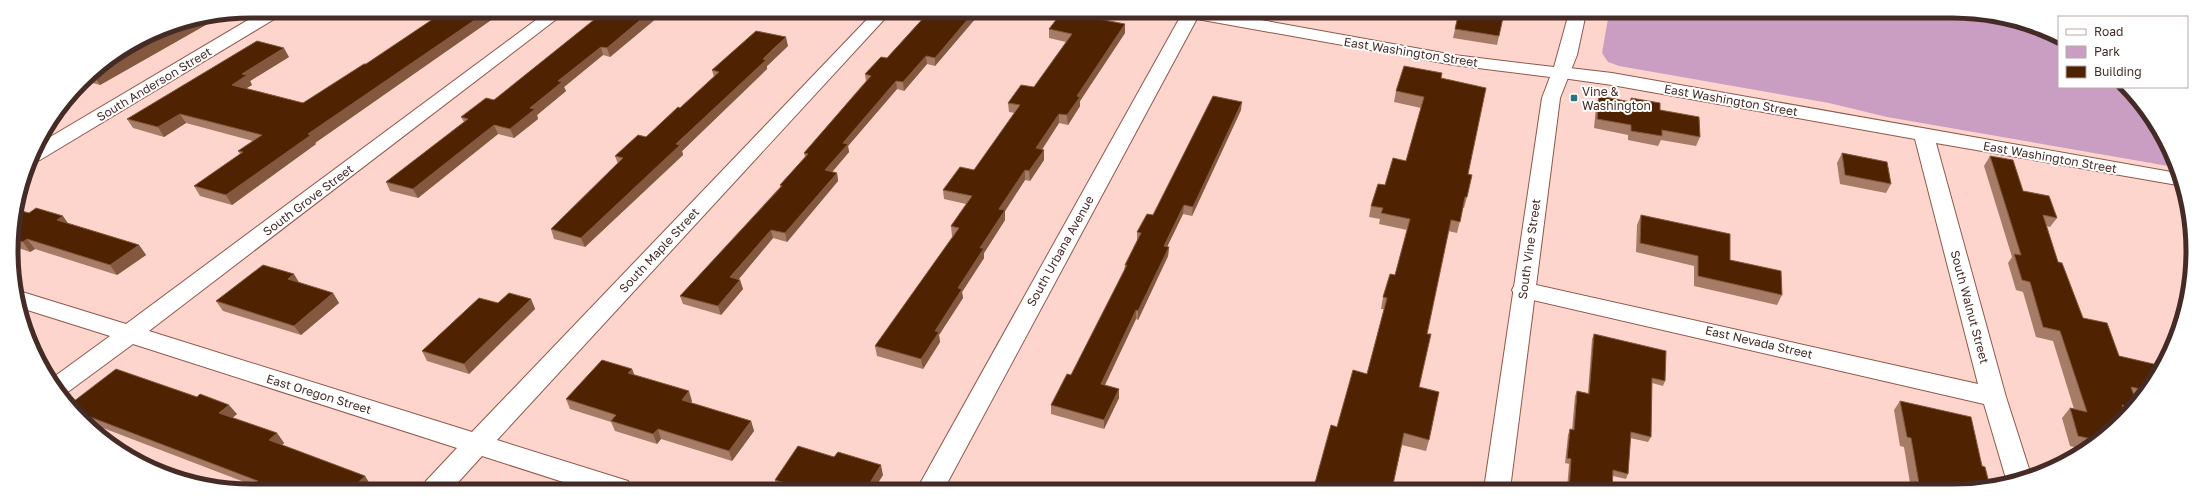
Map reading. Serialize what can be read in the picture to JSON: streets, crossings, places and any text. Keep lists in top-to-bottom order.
{
  "streets": {
    "street": [
      "East Washington Street",
      "South Anderson Street",
      "South Grove Street",
      "South Vine Street",
      "South Maple Street",
      "South Urbana Avenue",
      "South Walnut Street",
      "East Nevada Street",
      "East Oregon Street"
    ]
  },
  "crossings": [
    ["East Washington Street", "South Vine Street"],
    ["East Washington Street", "South Walnut Street"],
    ["South Grove Street", "East Oregon Street"],
    ["South Vine Street", "East Nevada Street"],
    ["South Maple Street", "East Oregon Street"],
    ["South Walnut Street", "East Nevada Street"]
  ],
  "places": {
    "transit": ["Vine & Washington"]
  },
  "legend": ["Road", "Park", "Building"]
}
